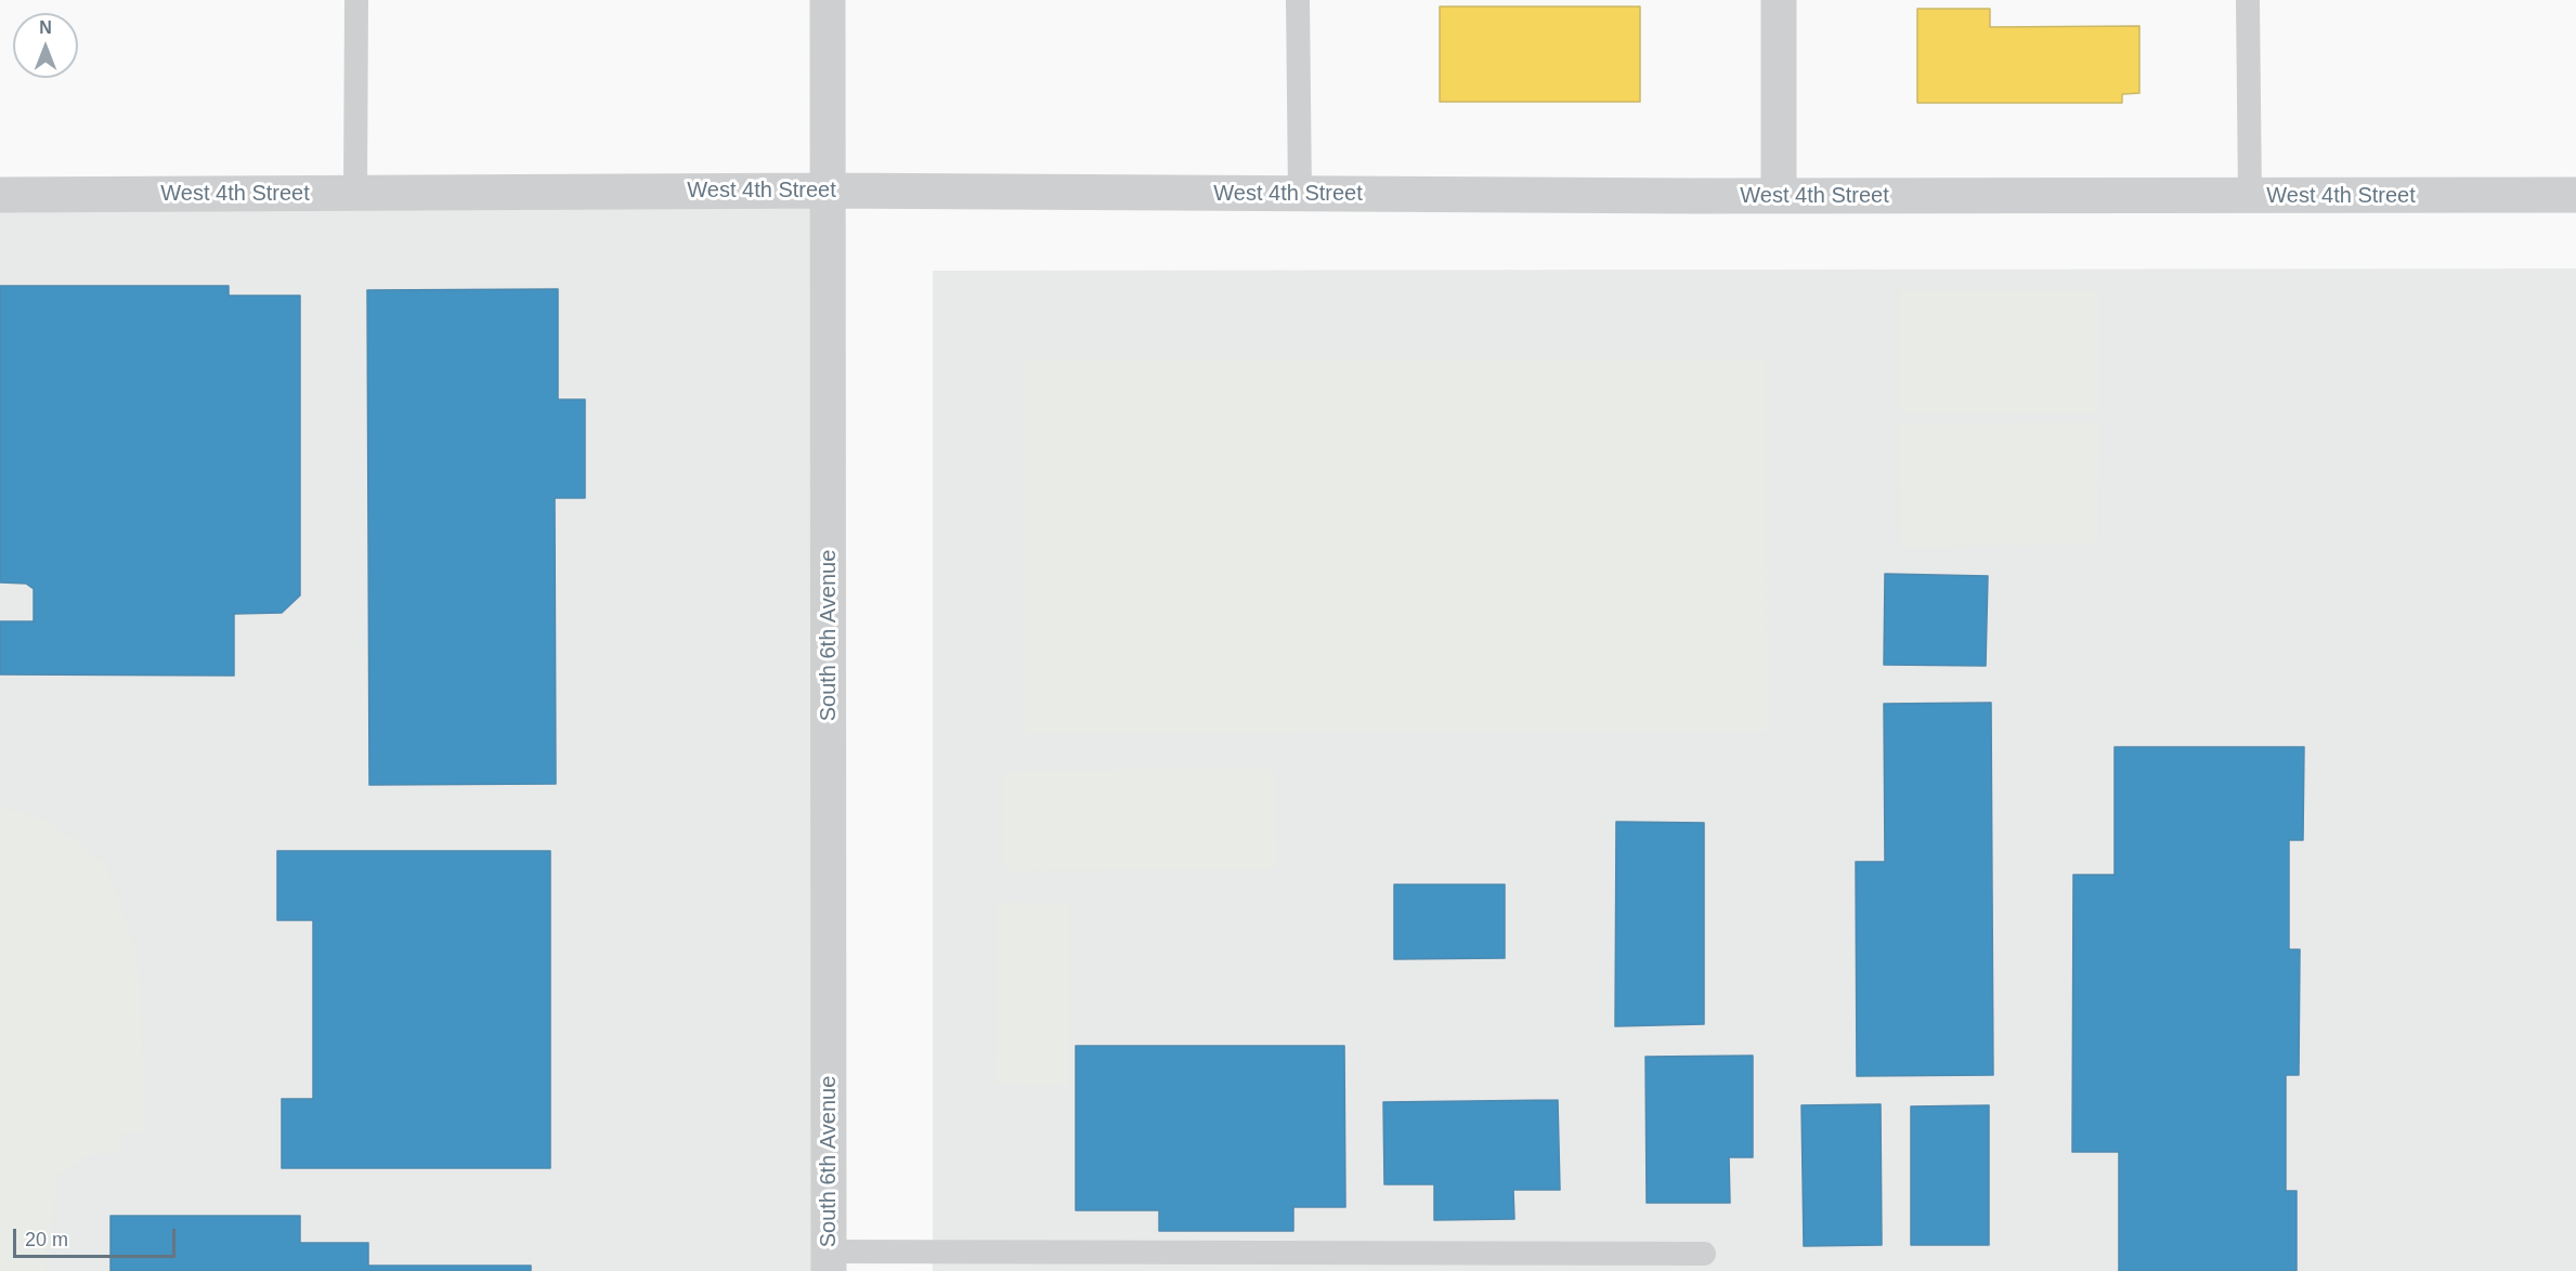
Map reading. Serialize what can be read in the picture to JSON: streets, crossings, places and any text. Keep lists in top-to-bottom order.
{
  "streets": {
    "street": ["West 4th Street", "South 6th Avenue"]
  },
  "crossings": [
    ["West 4th Street", "South 6th Avenue"]
  ],
  "scale_bar": "20 m",
  "north": "top"
}
